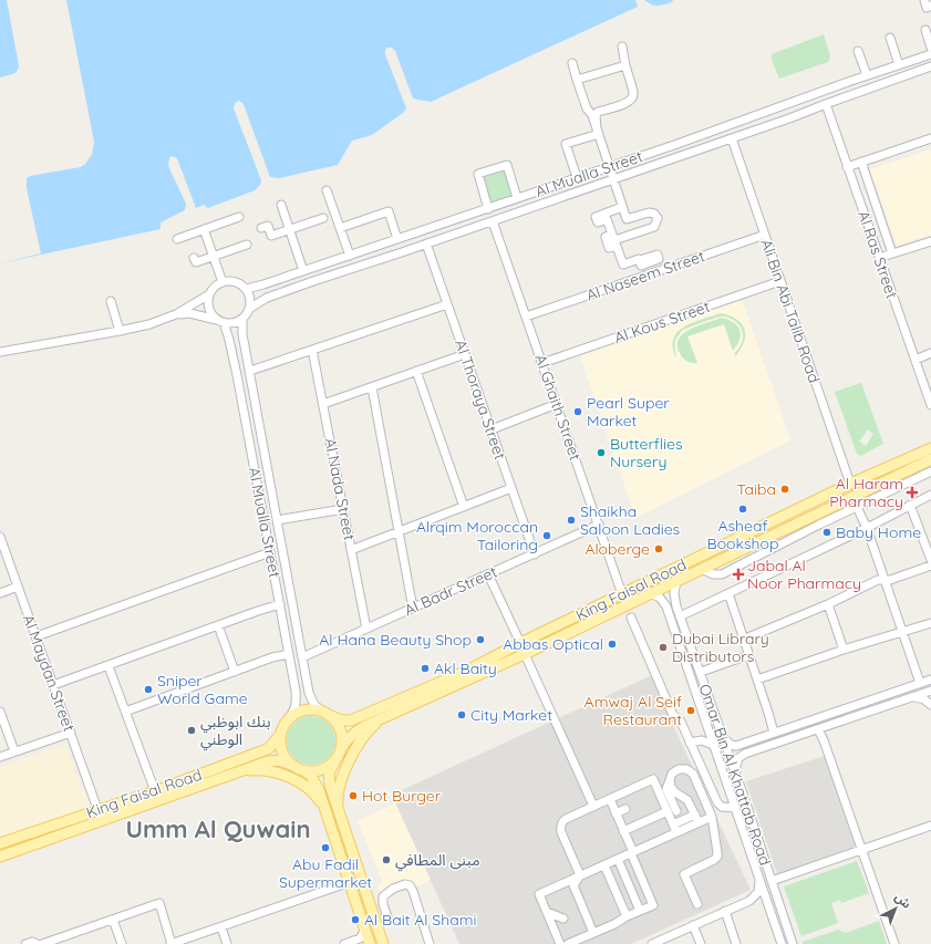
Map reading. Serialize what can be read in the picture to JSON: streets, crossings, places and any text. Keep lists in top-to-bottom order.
{
  "streets": {
    "main road": ["King Faisal Road"],
    "street": [
      "Al Mualla Street",
      "Al Ras Street",
      "Al Naseem Street",
      "Ali Bin Abi Talib Road",
      "Al Kous Street",
      "Al Thoraya Street",
      "Al Ghaith Street",
      "Al Nada Street",
      "Al Badr Street",
      "Al Maydan Street",
      "Omar Bin Al Khattab Road"
    ]
  },
  "crossings": [
    ["Al Mualla Street", "Al Ras Street"],
    ["Al Mualla Street", "Ali Bin Abi Talib Road"],
    ["Al Mualla Street", "Al Thoraya Street"],
    ["Al Mualla Street", "Al Ghaith Street"],
    ["Al Mualla Street", "King Faisal Road"],
    ["Al Mualla Street", "Al Badr Street"],
    ["Al Naseem Street", "Ali Bin Abi Talib Road"],
    ["Al Naseem Street", "Al Ghaith Street"],
    ["Ali Bin Abi Talib Road", "Al Kous Street"],
    ["Ali Bin Abi Talib Road", "King Faisal Road"],
    ["Al Kous Street", "Al Ghaith Street"],
    ["Al Thoraya Street", "Al Badr Street"],
    ["Al Ghaith Street", "King Faisal Road"],
    ["Al Ghaith Street", "Al Badr Street"],
    ["Al Nada Street", "Al Badr Street"],
    ["King Faisal Road", "Al Maydan Street"],
    ["King Faisal Road", "Omar Bin Al Khattab Road"]
  ],
  "districts": ["Umm Al Quwain"],
  "places": {
    "other": [
      "Pearl Super Market",
      "Butterflies Nursery",
      "Taiba",
      "Asheaf Bookshop",
      "Shaikha Saloon Ladies",
      "Baby Home",
      "Alrqim Moroccan Tailoring",
      "Aloberge",
      "Al Hana Beauty Shop",
      "Abbas Optical",
      "Dubai Library Distributors",
      "Akl Baity",
      "Sniper World Game",
      "Amwaj Al Seif Restaurant",
      "City Market",
      "بنك ابوظبي الوطني",
      "Hot Burger",
      "Abu Fadil Supermarket",
      "مبنى المطافي",
      "Al Bait Al Shami"
    ],
    "health": ["Al Haram Pharmacy", "Jabal Al Noor Pharmacy"]
  },
  "north": "top right"
}
